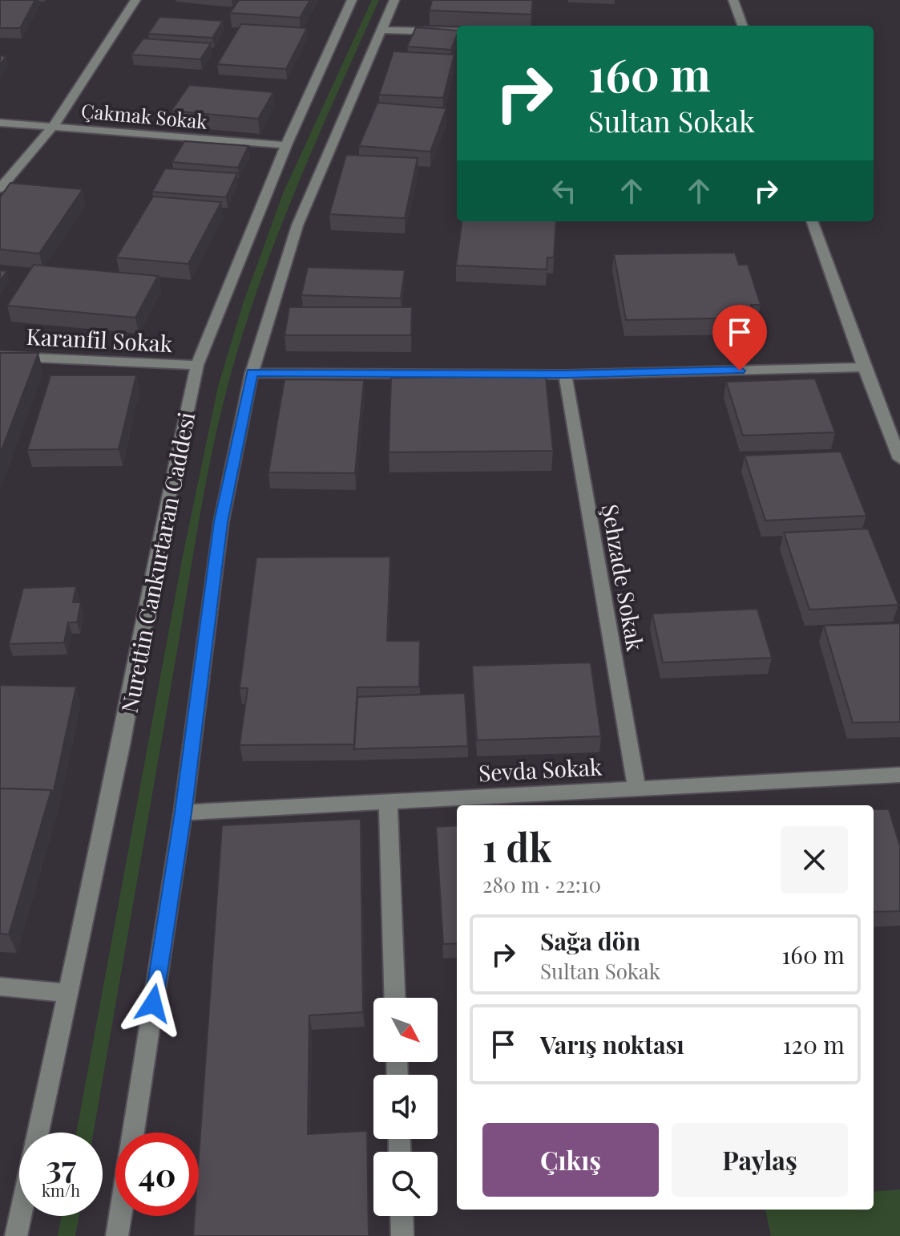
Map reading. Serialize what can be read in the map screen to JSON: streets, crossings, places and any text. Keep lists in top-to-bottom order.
{
  "streets": {
    "street": [
      "Çakmak Sokak",
      "Karanfil Sokak",
      "Nurettin Cankurtaran Caddesi",
      "Şehzade Sokak",
      "Sevda Sokak"
    ]
  },
  "crossings": [
    ["Çakmak Sokak", "Nurettin Cankurtaran Caddesi"],
    ["Karanfil Sokak", "Nurettin Cankurtaran Caddesi"],
    ["Şehzade Sokak", "Sevda Sokak"]
  ],
  "north": "bottom right",
  "page": {
    "turn": ["160 m", "Sultan Sokak"],
    "heading": ["1 dk", "280 m · 22:10"],
    "list": [
      {
        "name": "Sağa dön",
        "note": "Sultan Sokak",
        "value": "160 m"
      },
      {
        "name": "Varış noktası",
        "value": "120 m"
      }
    ],
    "buttons": ["Çıkış", "Paylaş"],
    "speed": "37 km/h",
    "limit": "40"
  }
}
